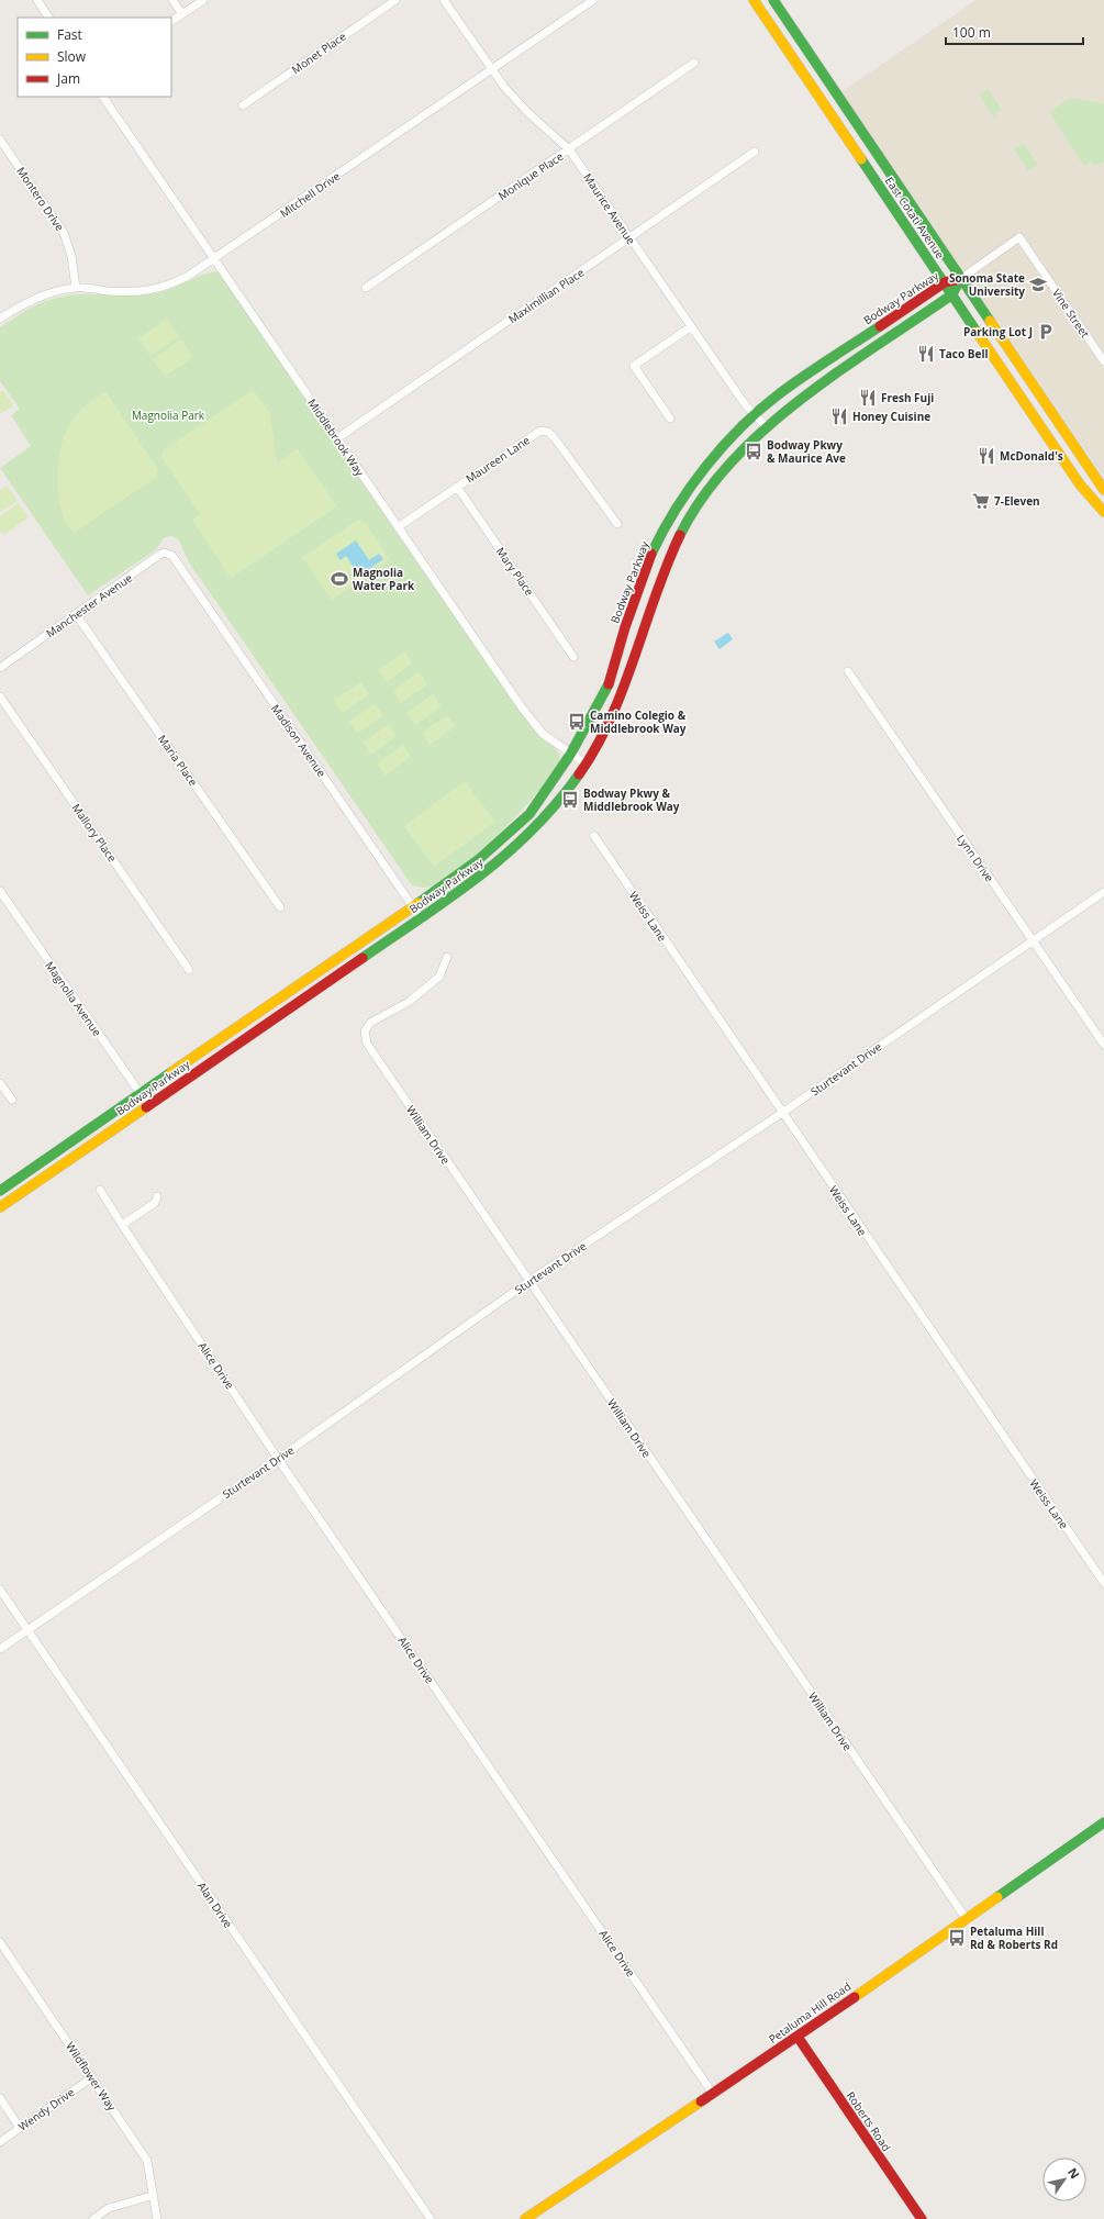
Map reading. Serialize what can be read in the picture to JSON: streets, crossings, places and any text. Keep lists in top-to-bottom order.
{
  "streets": {
    "street": [
      "Monet Place",
      "Monique Place",
      "Mitchell Drive",
      "Montero Drive",
      "Maurice Avenue",
      "East Cotati Avenue",
      "Maximillian Place",
      "Bodway Parkway",
      "Vine Street",
      "Middlebrook Way",
      "Maureen Lane",
      "Mary Place",
      "Manchester Avenue",
      "Madison Avenue",
      "Maria Place",
      "Mallory Place",
      "Lynn Drive",
      "Weiss Lane",
      "Magnolia Avenue",
      "Sturtevant Drive",
      "William Drive",
      "Alice Drive",
      "Alan Drive",
      "Petaluma Hill Road",
      "Wildflower Way",
      "Wendy Drive",
      "Roberts Road"
    ]
  },
  "crossings": [
    ["Monique Place", "Maurice Avenue"],
    ["Mitchell Drive", "Montero Drive"],
    ["Mitchell Drive", "Maurice Avenue"],
    ["Mitchell Drive", "Middlebrook Way"],
    ["Maurice Avenue", "Maximillian Place"],
    ["Maurice Avenue", "Bodway Parkway"],
    ["East Cotati Avenue", "Bodway Parkway"],
    ["East Cotati Avenue", "Vine Street"],
    ["Maximillian Place", "Middlebrook Way"],
    ["Bodway Parkway", "Vine Street"],
    ["Bodway Parkway", "Middlebrook Way"],
    ["Bodway Parkway", "Madison Avenue"],
    ["Bodway Parkway", "Magnolia Avenue"],
    ["Middlebrook Way", "Maureen Lane"],
    ["Maureen Lane", "Mary Place"],
    ["Manchester Avenue", "Madison Avenue"],
    ["Manchester Avenue", "Maria Place"],
    ["Lynn Drive", "Sturtevant Drive"],
    ["Weiss Lane", "Sturtevant Drive"],
    ["Sturtevant Drive", "William Drive"],
    ["Sturtevant Drive", "Alice Drive"],
    ["Sturtevant Drive", "Alan Drive"],
    ["William Drive", "Petaluma Hill Road"],
    ["Alice Drive", "Petaluma Hill Road"],
    ["Petaluma Hill Road", "Roberts Road"],
    ["Wildflower Way", "Wendy Drive"]
  ],
  "parks": ["Magnolia Park"],
  "places": {
    "school or university": ["Sonoma State University"],
    "parking": ["Parking Lot J"],
    "restaurant": [
      "Taco Bell",
      "Fresh Fuji",
      "Honey Cuisine",
      "McDonald's"
    ],
    "bus stop": [
      "Bodway Pkwy & Maurice Ave",
      "Camino Colegio & Middlebrook Way",
      "Bodway Pkwy & Middlebrook Way",
      "Petaluma Hill Rd & Roberts Rd"
    ],
    "supermarket": ["7-Eleven"],
    "sports": ["Magnolia Water Park"]
  },
  "legend": ["Fast", "Slow", "Jam"],
  "scale_bar": "100 m",
  "north": "top right"
}
